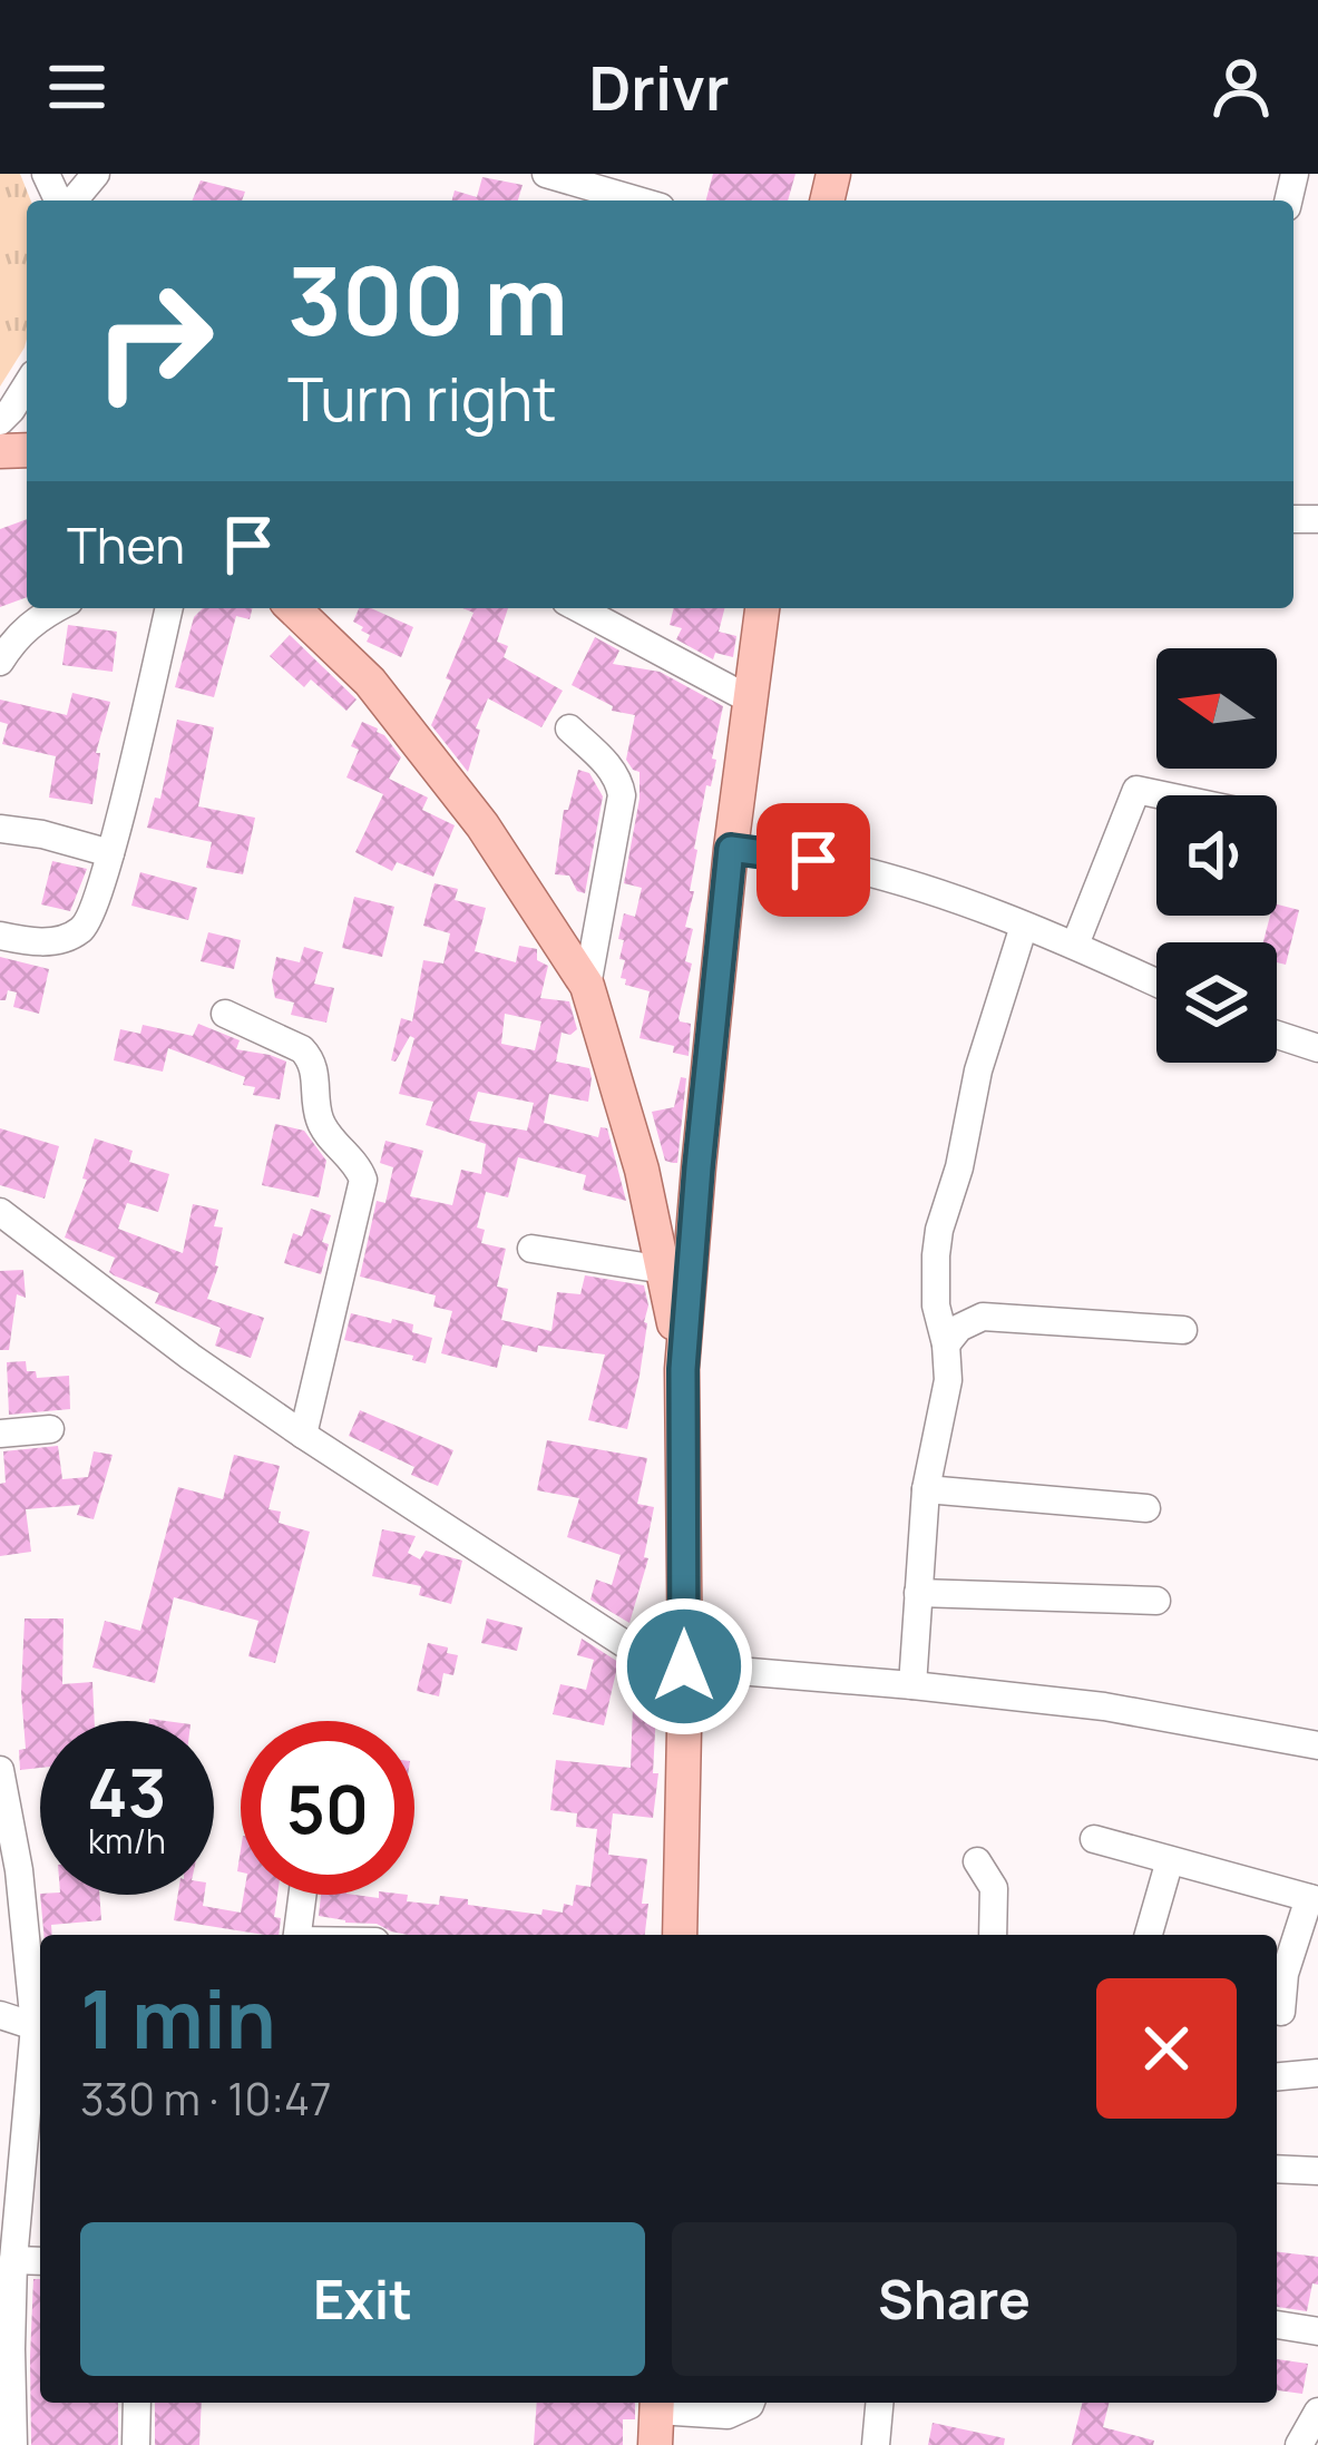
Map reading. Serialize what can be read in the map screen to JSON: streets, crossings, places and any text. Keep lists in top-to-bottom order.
{
  "north": "left",
  "page": {
    "header": "Drivr",
    "turn": ["300 m", "Turn right"],
    "then": "Then",
    "speed": "43 km/h",
    "limit": "50",
    "heading": ["1 min", "330 m · 10:47"],
    "buttons": ["Exit", "Share"]
  }
}
